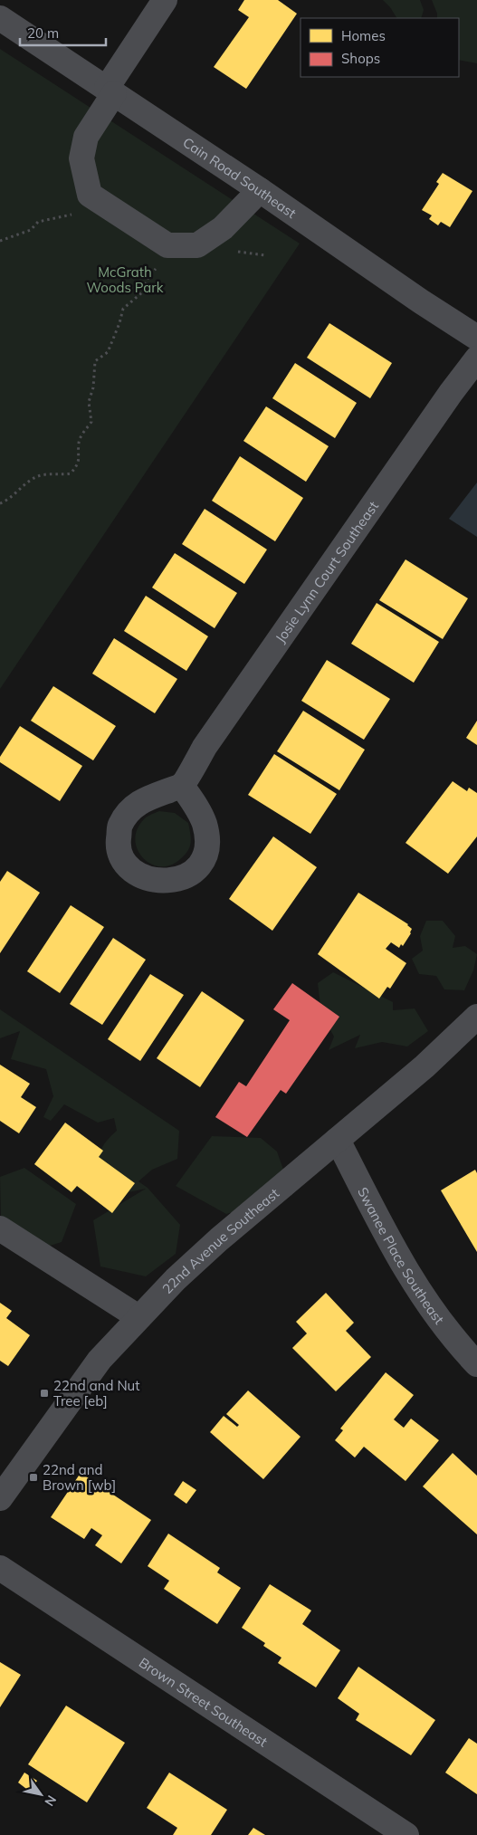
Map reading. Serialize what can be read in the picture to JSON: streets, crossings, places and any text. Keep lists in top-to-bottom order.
{
  "streets": {
    "street": [
      "Cain Road Southeast",
      "Josie Lynn Court Southeast",
      "22nd Avenue Southeast",
      "Swanee Place Southeast",
      "Brown Street Southeast"
    ]
  },
  "crossings": [
    ["22nd Avenue Southeast", "Swanee Place Southeast"]
  ],
  "parks": ["McGrath Woods Park"],
  "places": {
    "transit": ["22nd and Nut Tree [eb]", "22nd and Brown [wb]"]
  },
  "legend": ["Homes", "Shops"],
  "scale_bar": "20 m",
  "north": "bottom right"
}
